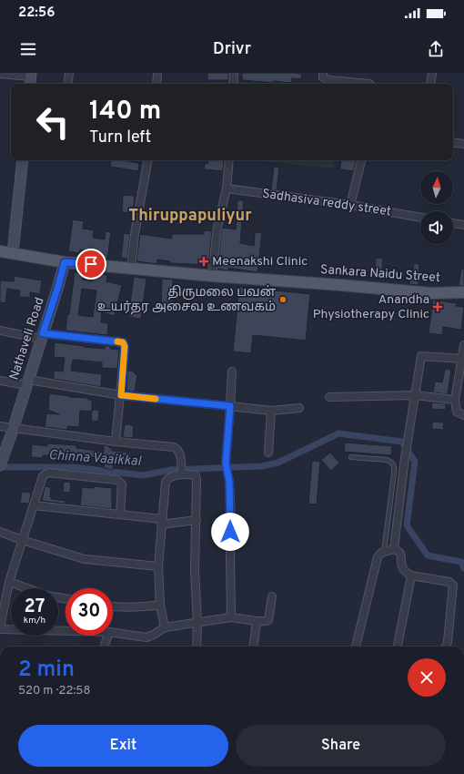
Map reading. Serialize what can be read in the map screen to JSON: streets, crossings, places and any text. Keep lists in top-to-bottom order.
{
  "streets": {
    "main road": ["Sankara Naidu Street"],
    "street": ["Sadhasiva reddy street", "Nathaveli Road"]
  },
  "crossings": [
    ["Sankara Naidu Street", "Nathaveli Road"]
  ],
  "districts": ["Thiruppapuliyur"],
  "water": ["Chinna Vaaikkal"],
  "places": {
    "health": ["Meenakshi Clinic", "Anandha Physiotherapy Clinic"],
    "other": ["திருமலை பவன் உயர்தர அசைவ உணவகம்"]
  },
  "north": "top",
  "page": {
    "status": "22:56",
    "header": "Drivr",
    "turn": ["140 m", "Turn left"],
    "speed": "27 km/h",
    "limit": "30",
    "heading": ["2 min", "520 m · 22:58"],
    "buttons": ["Exit", "Share"]
  }
}
